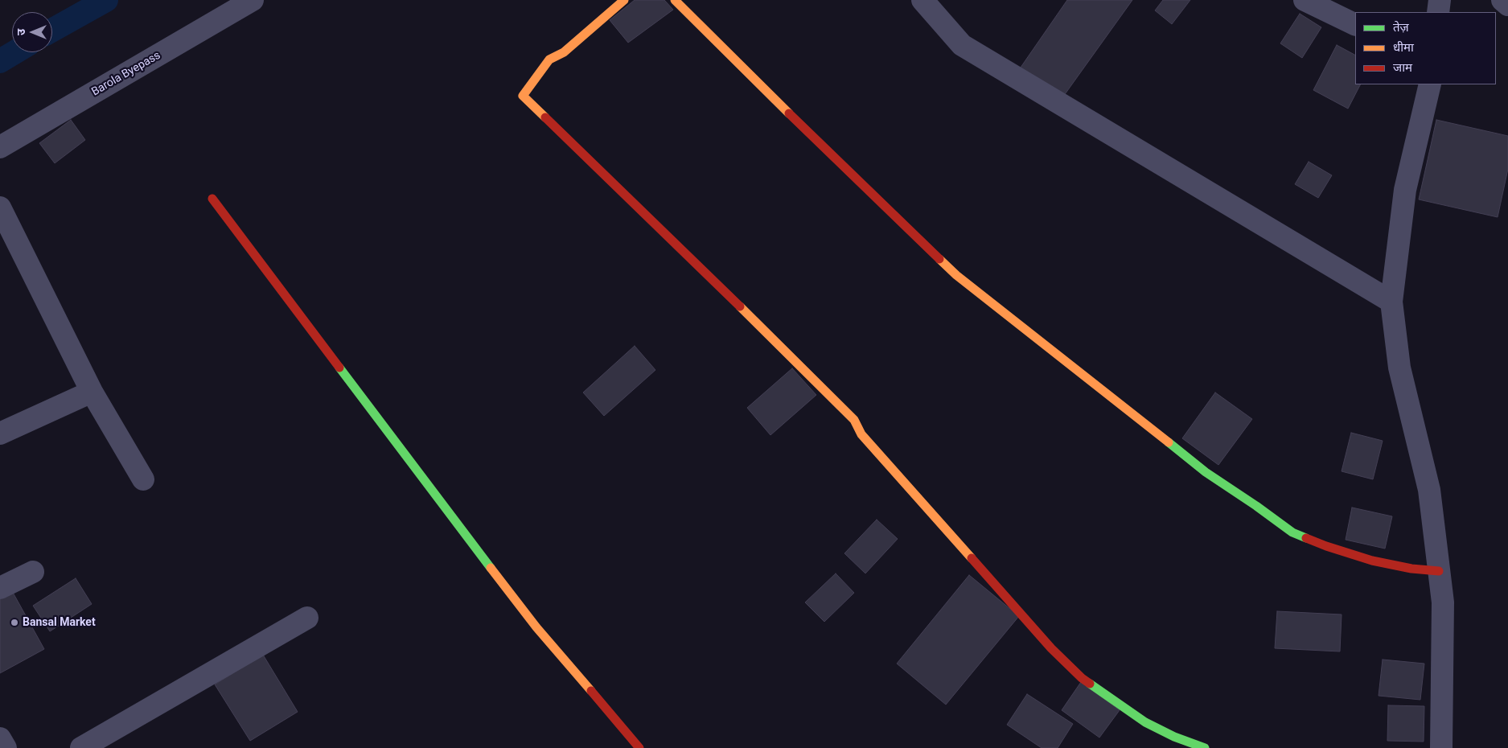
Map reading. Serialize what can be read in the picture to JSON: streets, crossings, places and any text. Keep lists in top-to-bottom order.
{
  "streets": {
    "street": ["Barola Byepass"]
  },
  "places": ["Bansal Market"],
  "legend": ["तेज़", "धीमा", "जाम"],
  "north": "left"
}
